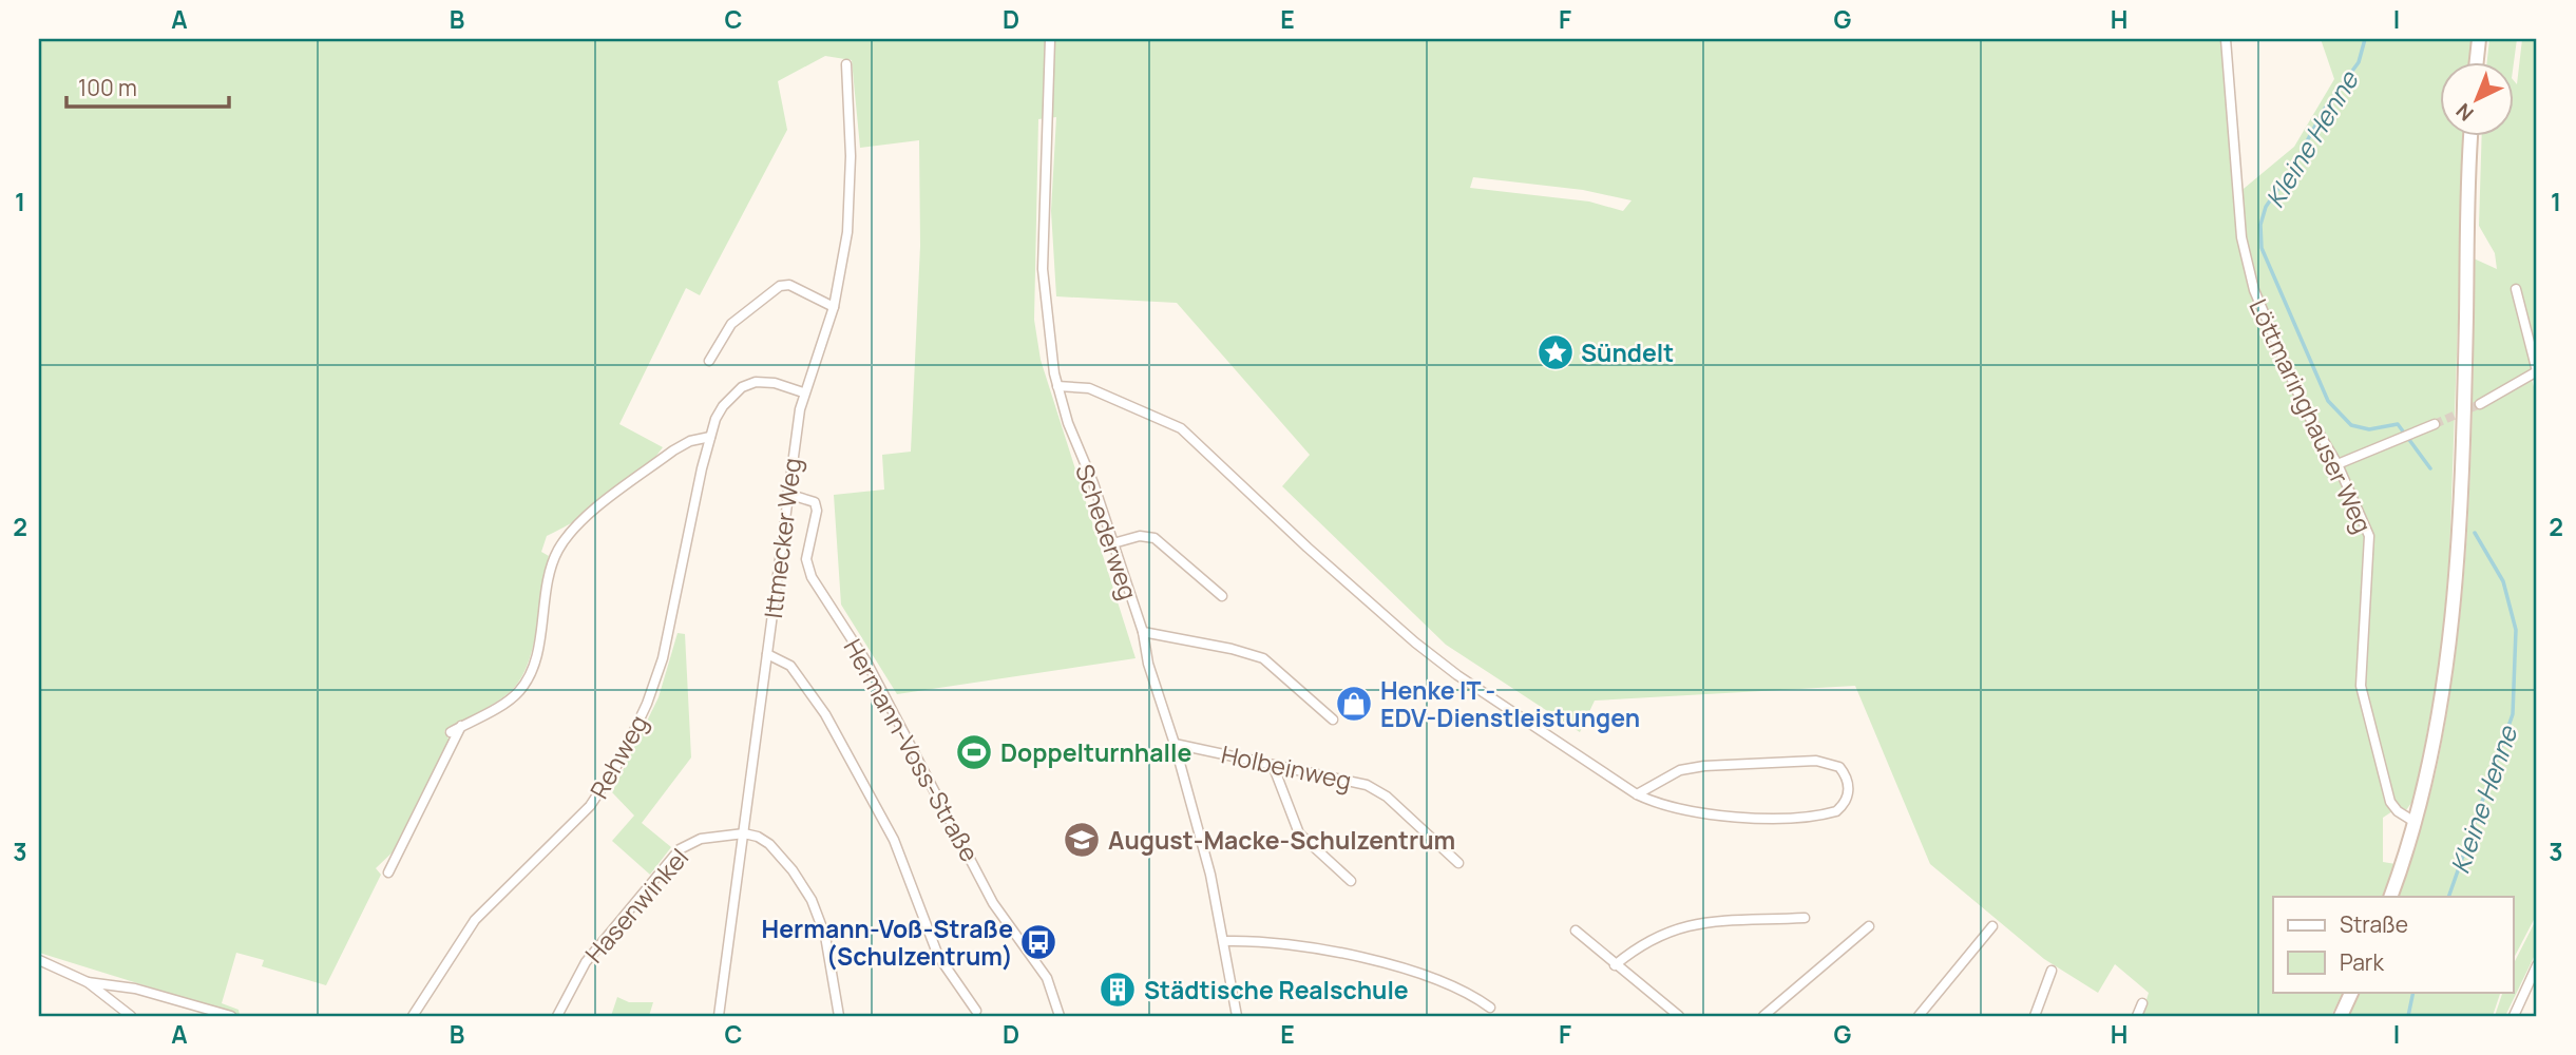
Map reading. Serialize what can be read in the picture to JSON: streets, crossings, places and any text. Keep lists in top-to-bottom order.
{
  "streets": {
    "street": [
      "Löttmaringhauser Weg",
      "Schederweg",
      "Ittmecker Weg",
      "Hermann-Voss-Straße",
      "Rehweg",
      "Holbeinweg",
      "Hasenwinkel"
    ]
  },
  "crossings": [
    ["Schederweg", "Holbeinweg"],
    ["Ittmecker Weg", "Hermann-Voss-Straße"],
    ["Ittmecker Weg", "Rehweg"],
    ["Ittmecker Weg", "Hasenwinkel"]
  ],
  "water": ["Kleine Henne"],
  "places": {
    "place": ["Sündelt"],
    "shop": ["Henke IT - EDV-Dienstleistungen"],
    "sports": ["Doppelturnhalle"],
    "school or university": ["August-Macke-Schulzentrum"],
    "bus stop": ["Hermann-Voß-Straße (Schulzentrum)"],
    "building": ["Städtische Realschule"]
  },
  "legend": ["Straße", "Park"],
  "scale_bar": "100 m",
  "north": "bottom left",
  "grid": {
    "columns": [
      "A",
      "B",
      "C",
      "D",
      "E",
      "F",
      "G",
      "H",
      "I"
    ],
    "rows": ["1", "2", "3"]
  }
}
